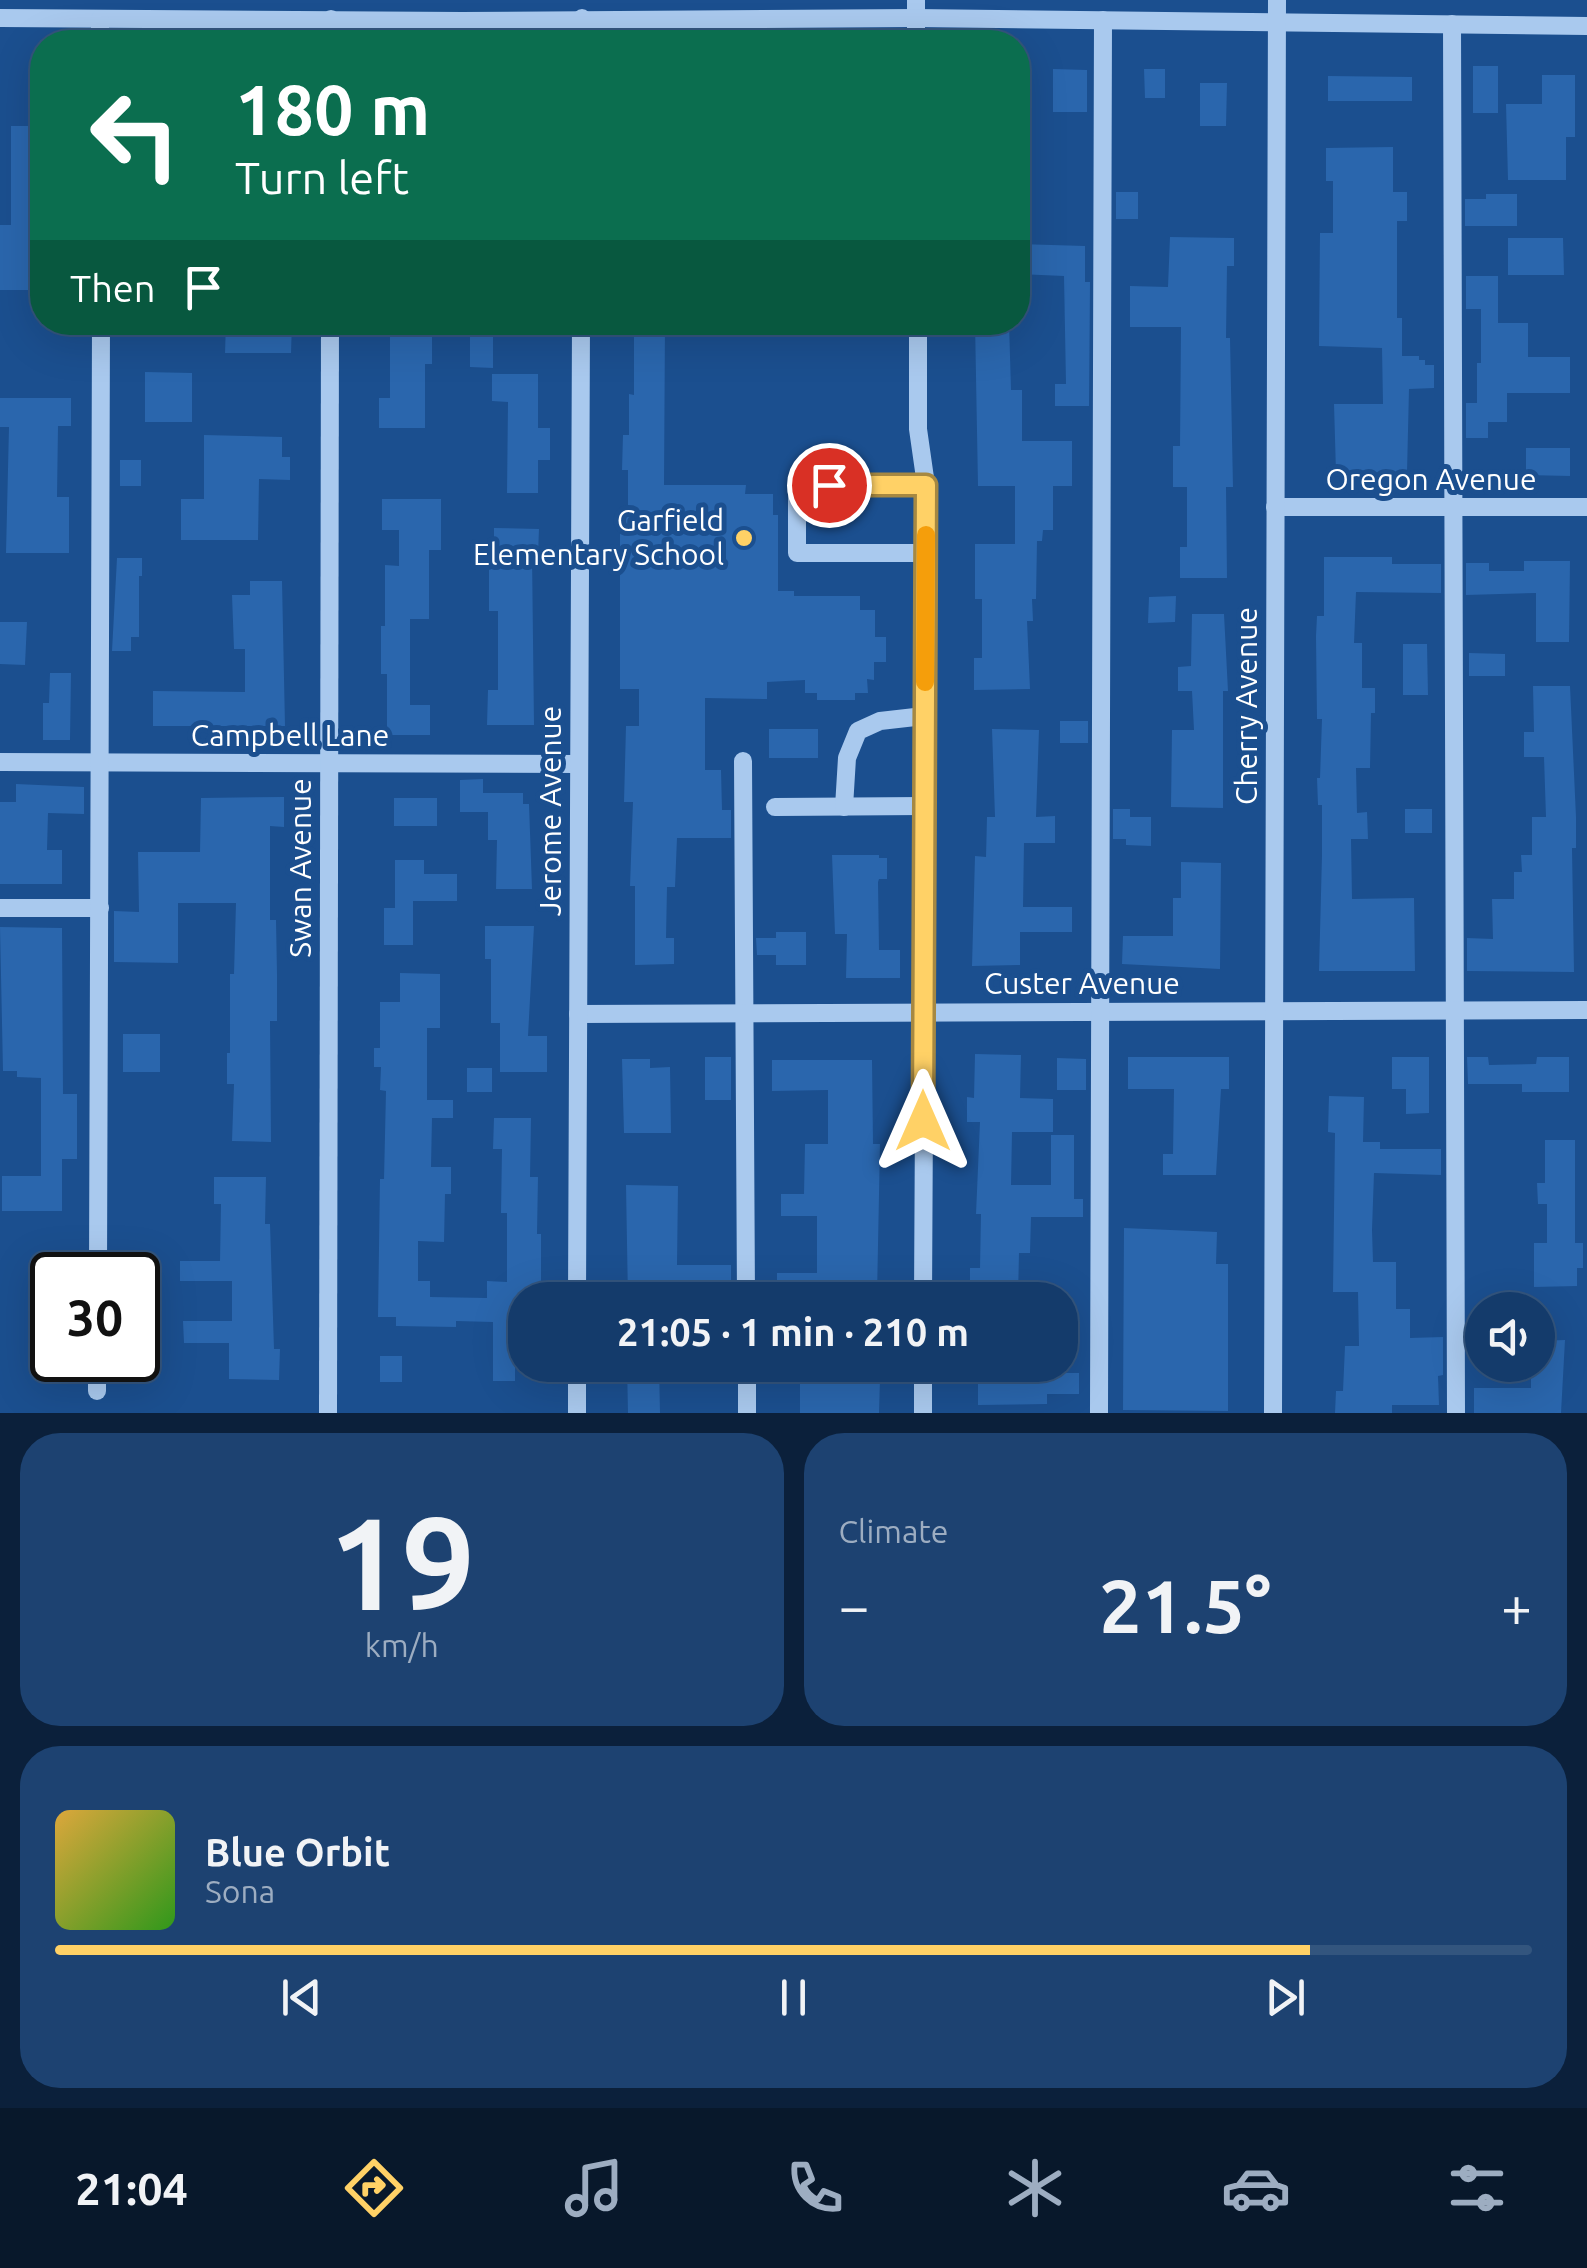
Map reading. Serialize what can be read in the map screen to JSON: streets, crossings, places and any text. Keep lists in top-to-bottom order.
{
  "streets": {
    "street": [
      "Oregon Avenue",
      "Cherry Avenue",
      "Campbell Lane",
      "Jerome Avenue",
      "Swan Avenue",
      "Custer Avenue"
    ]
  },
  "crossings": [
    ["Oregon Avenue", "Cherry Avenue"],
    ["Cherry Avenue", "Custer Avenue"],
    ["Campbell Lane", "Jerome Avenue"],
    ["Campbell Lane", "Swan Avenue"],
    ["Jerome Avenue", "Custer Avenue"]
  ],
  "places": ["Garfield Elementary School"],
  "page": {
    "turn": ["180 m", "Turn left"],
    "then": "Then",
    "limit": "30",
    "trip": "21:05 · 1 min · 210 m",
    "tile": [
      ["19", "km/h"],
      "Climate"
    ],
    "heat": ["−", "21.5°", "+"],
    "song": ["Blue Orbit", "Sona"],
    "tabs": "21:04"
  }
}
